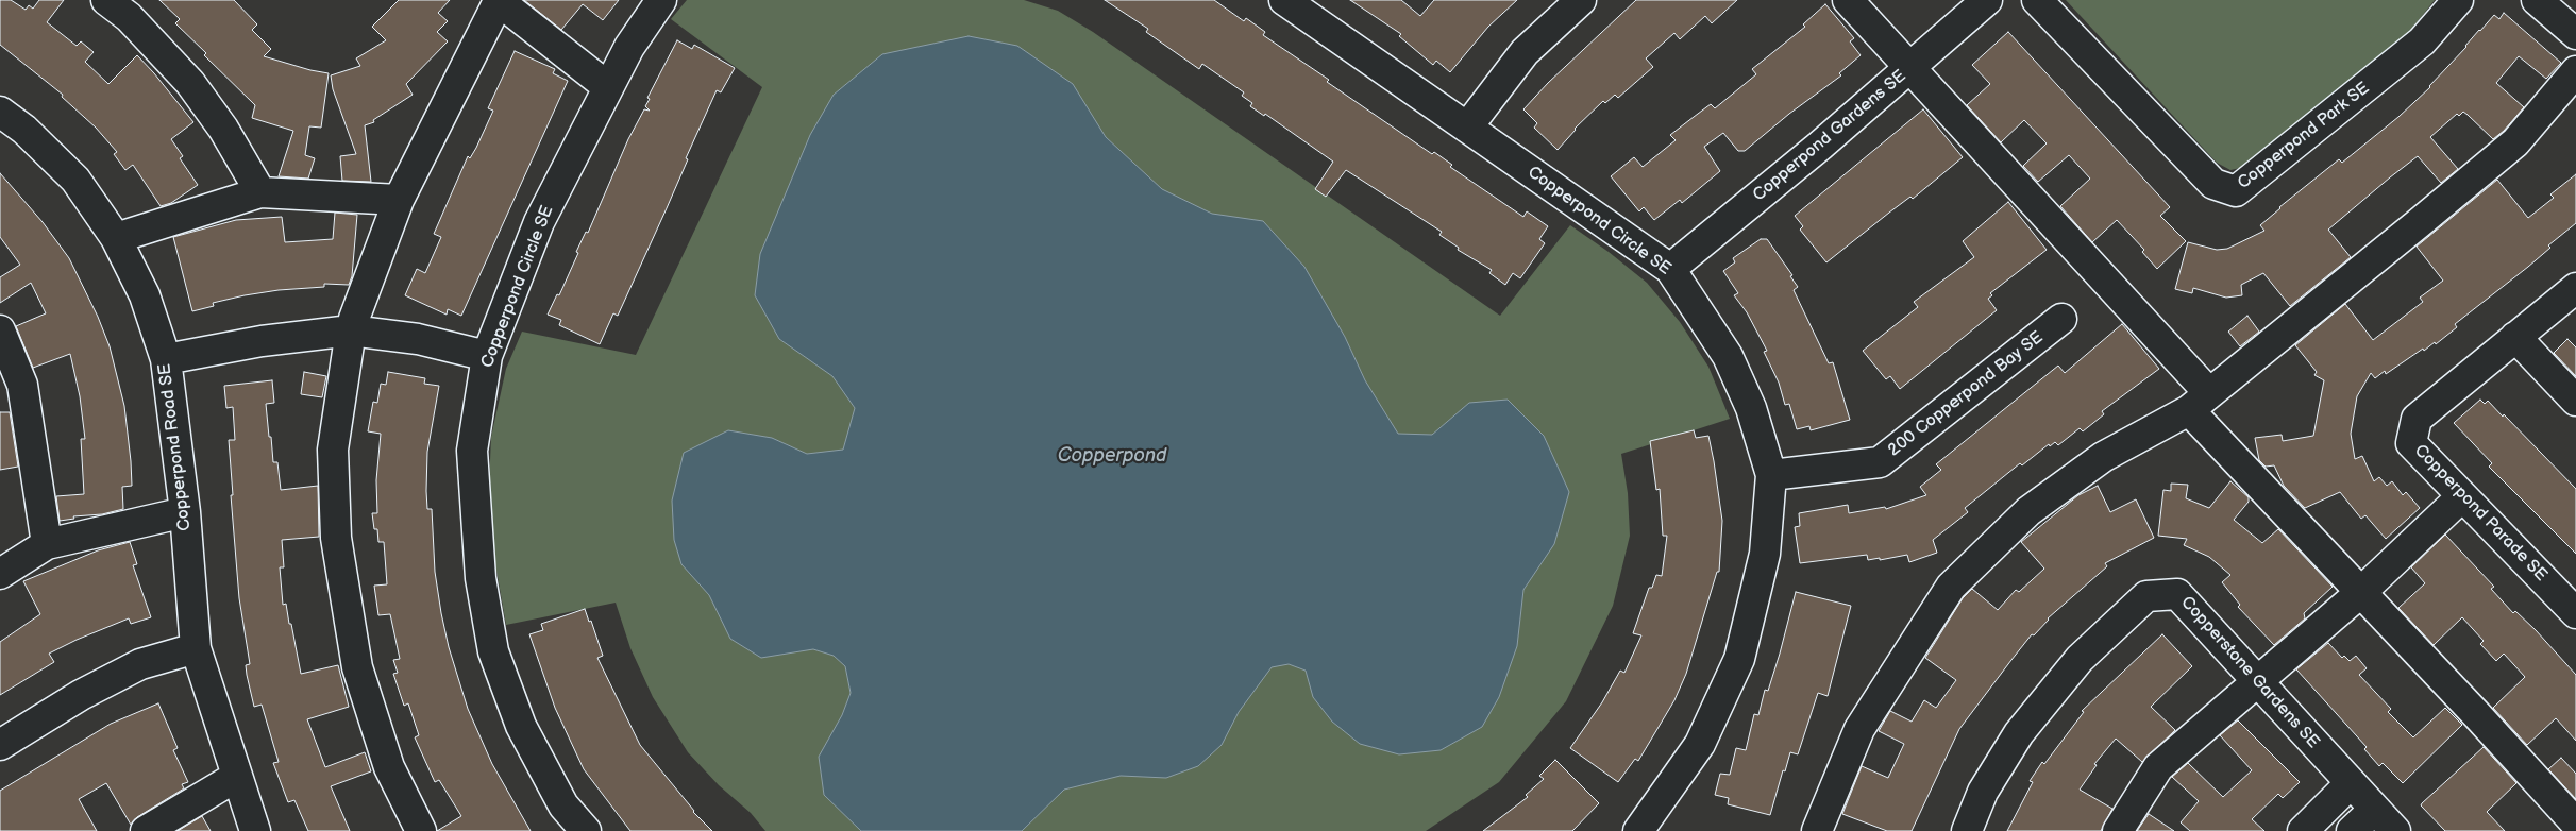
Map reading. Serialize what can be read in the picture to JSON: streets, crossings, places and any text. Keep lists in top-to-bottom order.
{
  "streets": {
    "street": [
      "Copperpond Gardens SE",
      "Copperpond Park SE",
      "Copperpond Circle SE",
      "200 Copperpond Bay SE",
      "Copperpond Road SE",
      "Copperpond Parade SE",
      "Copperstone Gardens SE"
    ]
  },
  "crossings": [
    ["Copperpond Gardens SE", "Copperpond Circle SE"],
    ["Copperpond Circle SE", "200 Copperpond Bay SE"]
  ],
  "water": ["Copperpond"]
}
